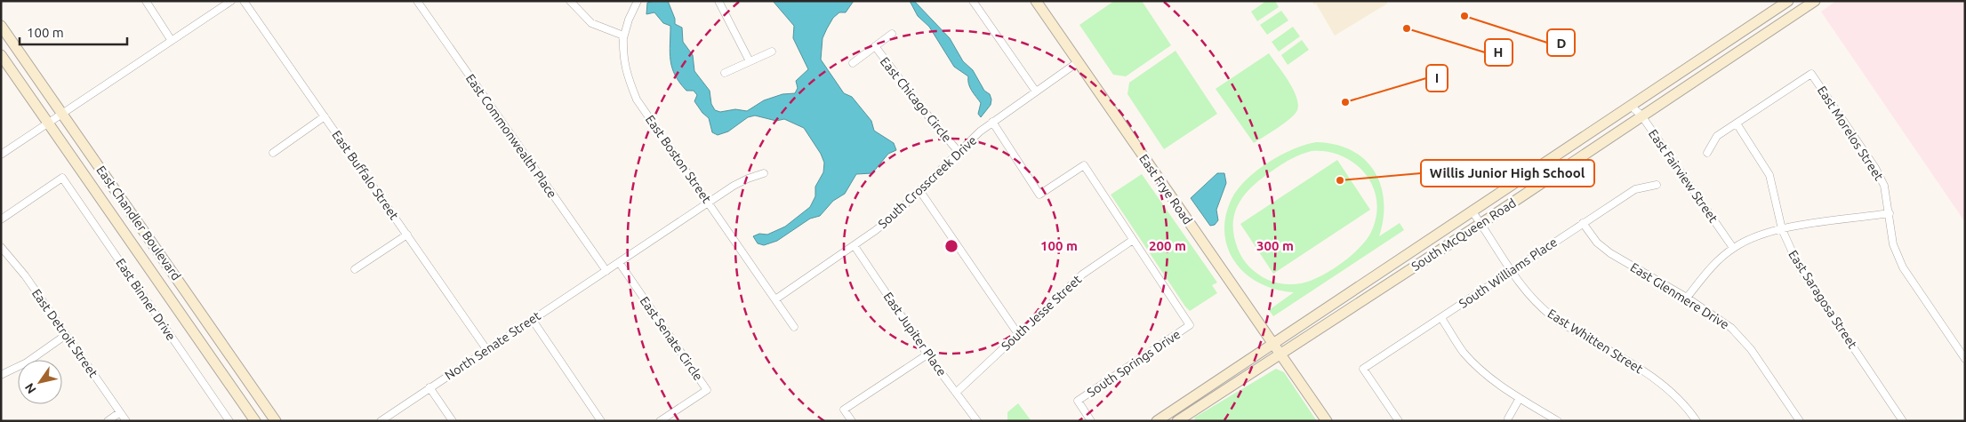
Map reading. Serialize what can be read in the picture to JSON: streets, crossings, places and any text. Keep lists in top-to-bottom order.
{
  "streets": {
    "main road": ["East Frye Road", "East Chandler Boulevard", "South McQueen Road"],
    "street": [
      "East Chicago Circle",
      "East Morelos Street",
      "East Commonwealth Place",
      "East Boston Street",
      "East Buffalo Street",
      "East Fairview Street",
      "South Crosscreek Drive",
      "South Williams Place",
      "East Glenmere Drive",
      "East Binner Drive",
      "East Saragosa Street",
      "South Jesse Street",
      "East Detroit Street",
      "East Jupiter Place",
      "East Senate Circle",
      "East Whitten Street",
      "North Senate Street",
      "South Springs Drive"
    ]
  },
  "crossings": [
    ["East Chicago Circle", "South Crosscreek Drive"],
    ["East Morelos Street", "East Saragosa Street"],
    ["East Commonwealth Place", "North Senate Street"],
    ["East Boston Street", "South Crosscreek Drive"],
    ["East Boston Street", "North Senate Street"],
    ["East Buffalo Street", "North Senate Street"],
    ["East Fairview Street", "South McQueen Road"],
    ["South Crosscreek Drive", "East Frye Road"],
    ["South Crosscreek Drive", "East Jupiter Place"],
    ["East Frye Road", "South McQueen Road"],
    ["South McQueen Road", "East Whitten Street"],
    ["South Williams Place", "East Glenmere Drive"],
    ["South Williams Place", "East Whitten Street"],
    ["South Jesse Street", "East Jupiter Place"],
    ["South Jesse Street", "South Springs Drive"],
    ["East Senate Circle", "North Senate Street"]
  ],
  "places": [
    "D",
    "H",
    "I",
    "Willis Junior High School"
  ],
  "scale_bar": "100 m",
  "north": "bottom left",
  "rings": ["100 m", "200 m", "300 m"]
}
